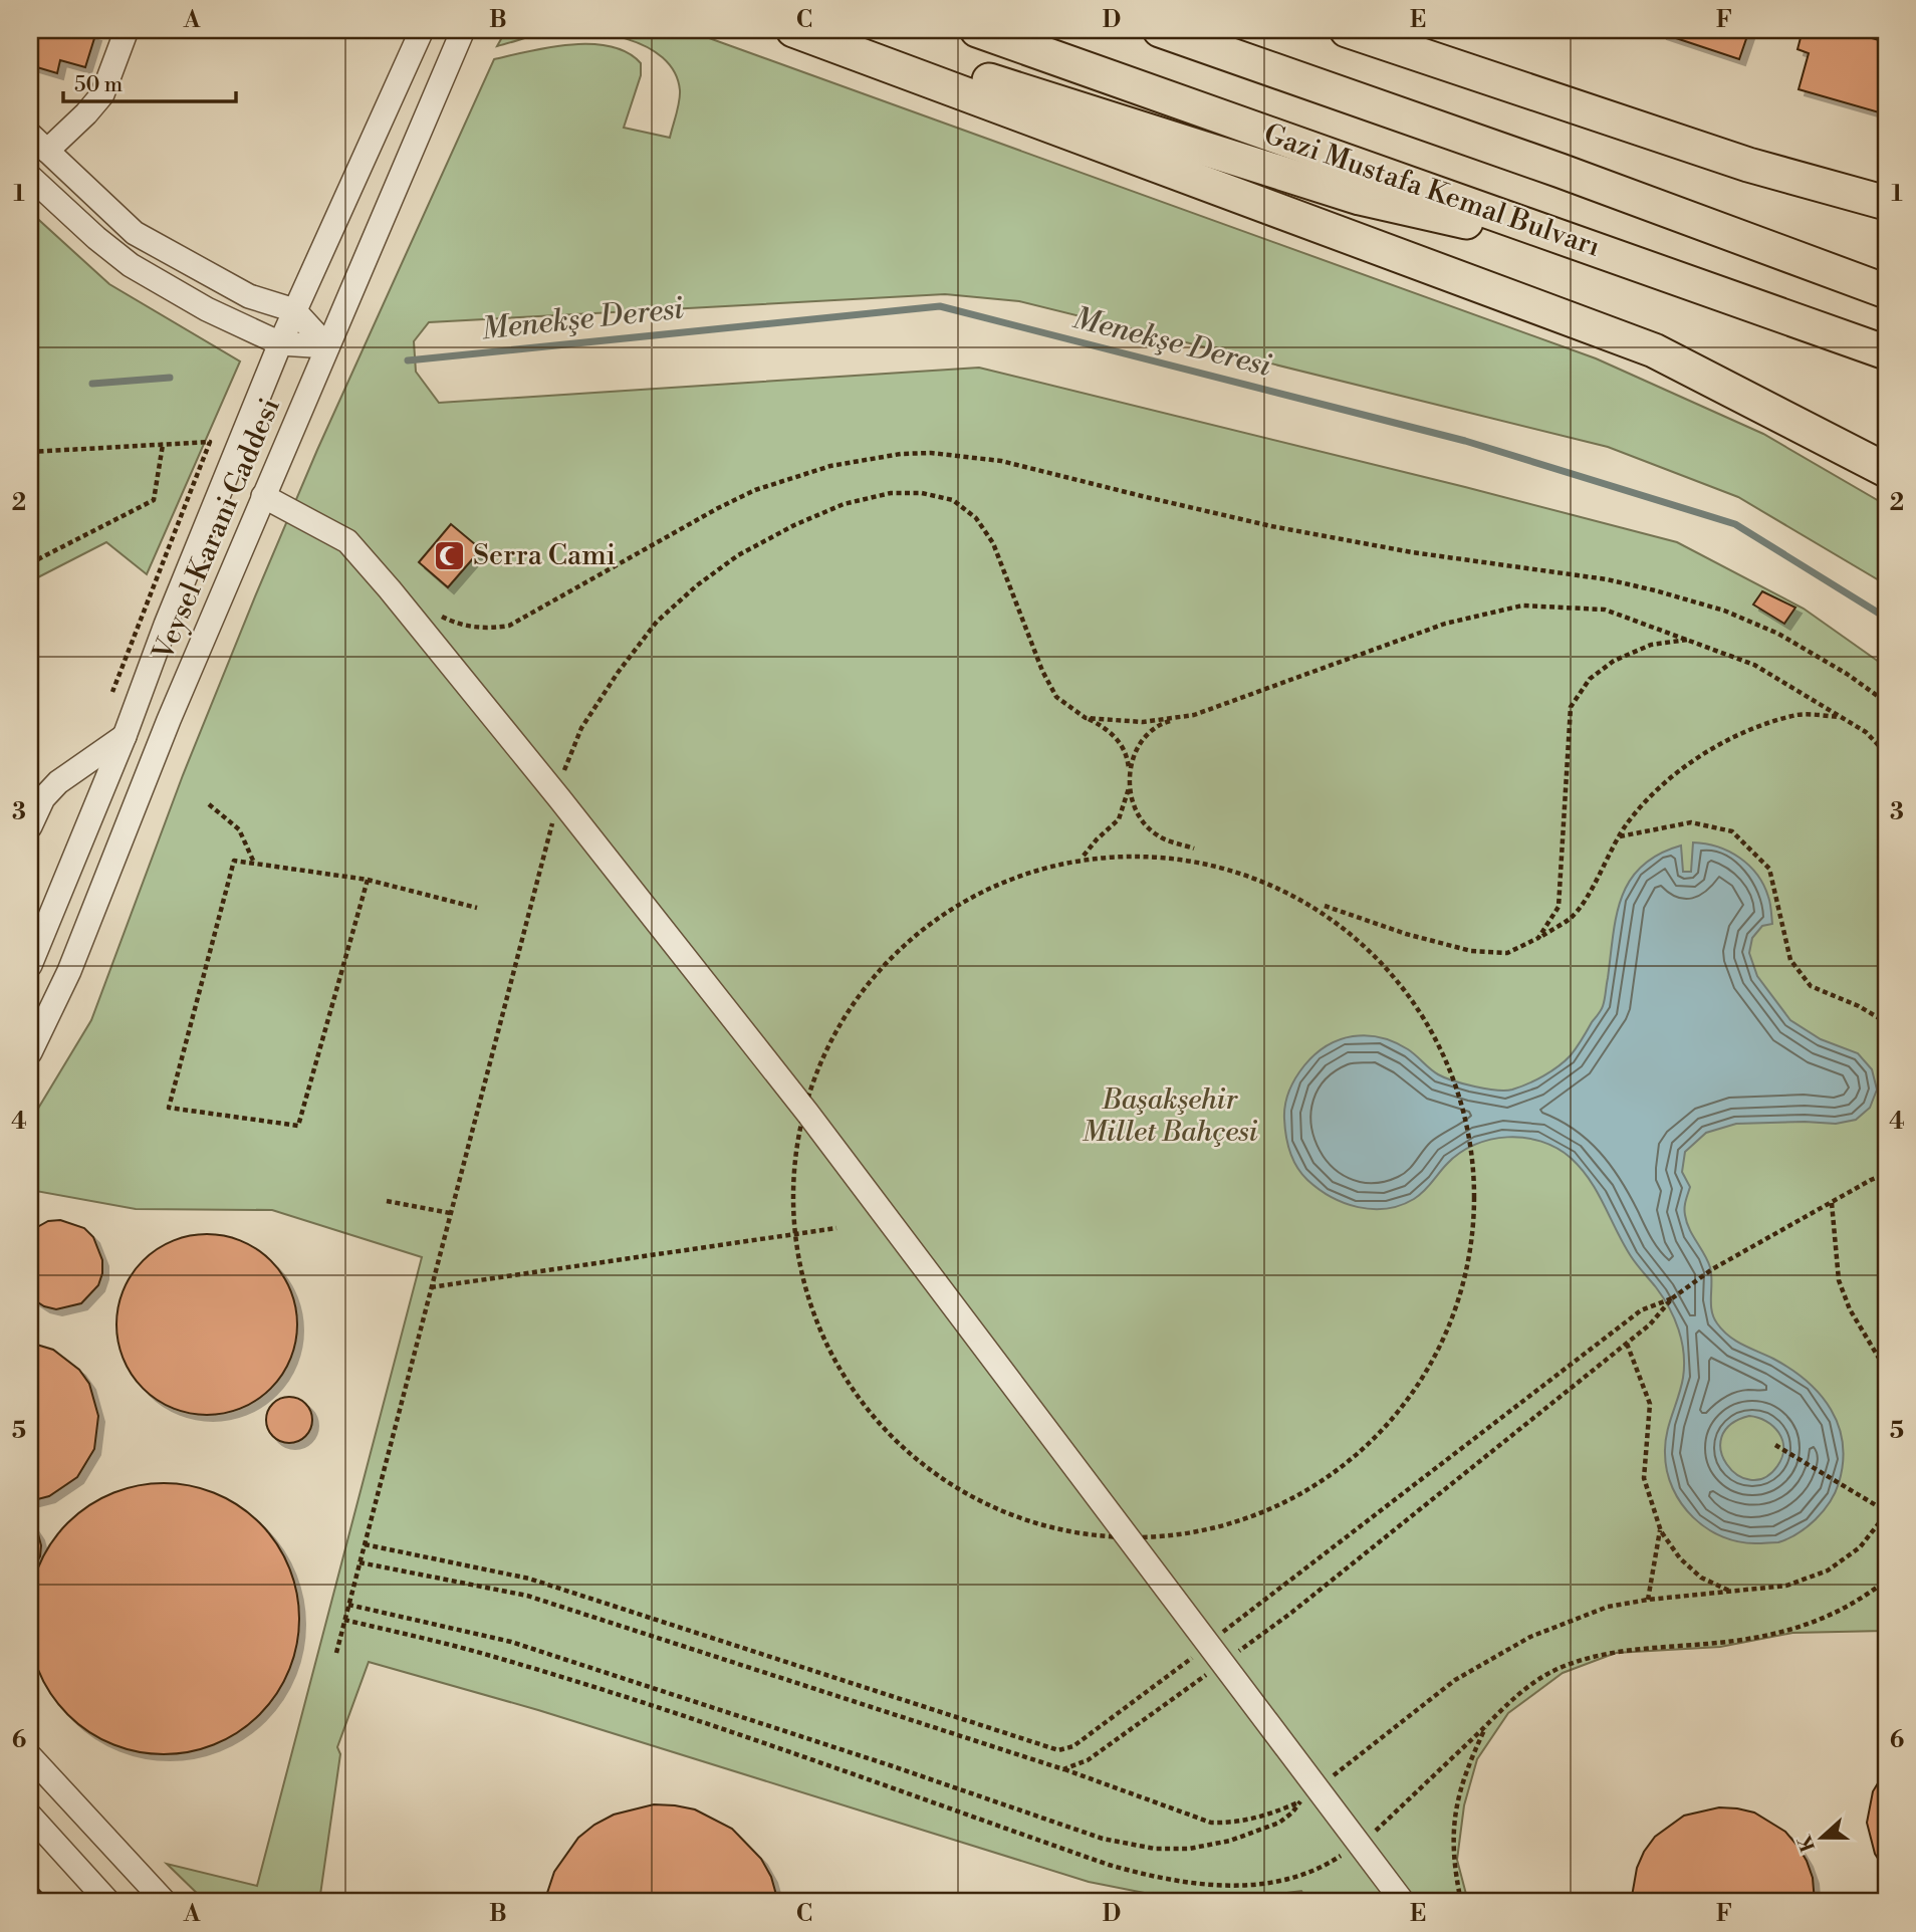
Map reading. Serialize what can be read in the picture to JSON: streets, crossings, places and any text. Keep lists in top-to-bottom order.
{
  "streets": {
    "highway": ["Gazi Mustafa Kemal Bulvarı"],
    "street": ["Veysel Karani Caddesi"]
  },
  "water": ["Menekşe Deresi"],
  "parks": ["Başakşehir Millet Bahçesi"],
  "places": {
    "mosque": ["Serra Cami"]
  },
  "scale_bar": "50 m",
  "north": "left",
  "grid": {
    "columns": [
      "A",
      "B",
      "C",
      "D",
      "E",
      "F"
    ],
    "rows": [
      "1",
      "2",
      "3",
      "4",
      "5",
      "6"
    ]
  }
}
